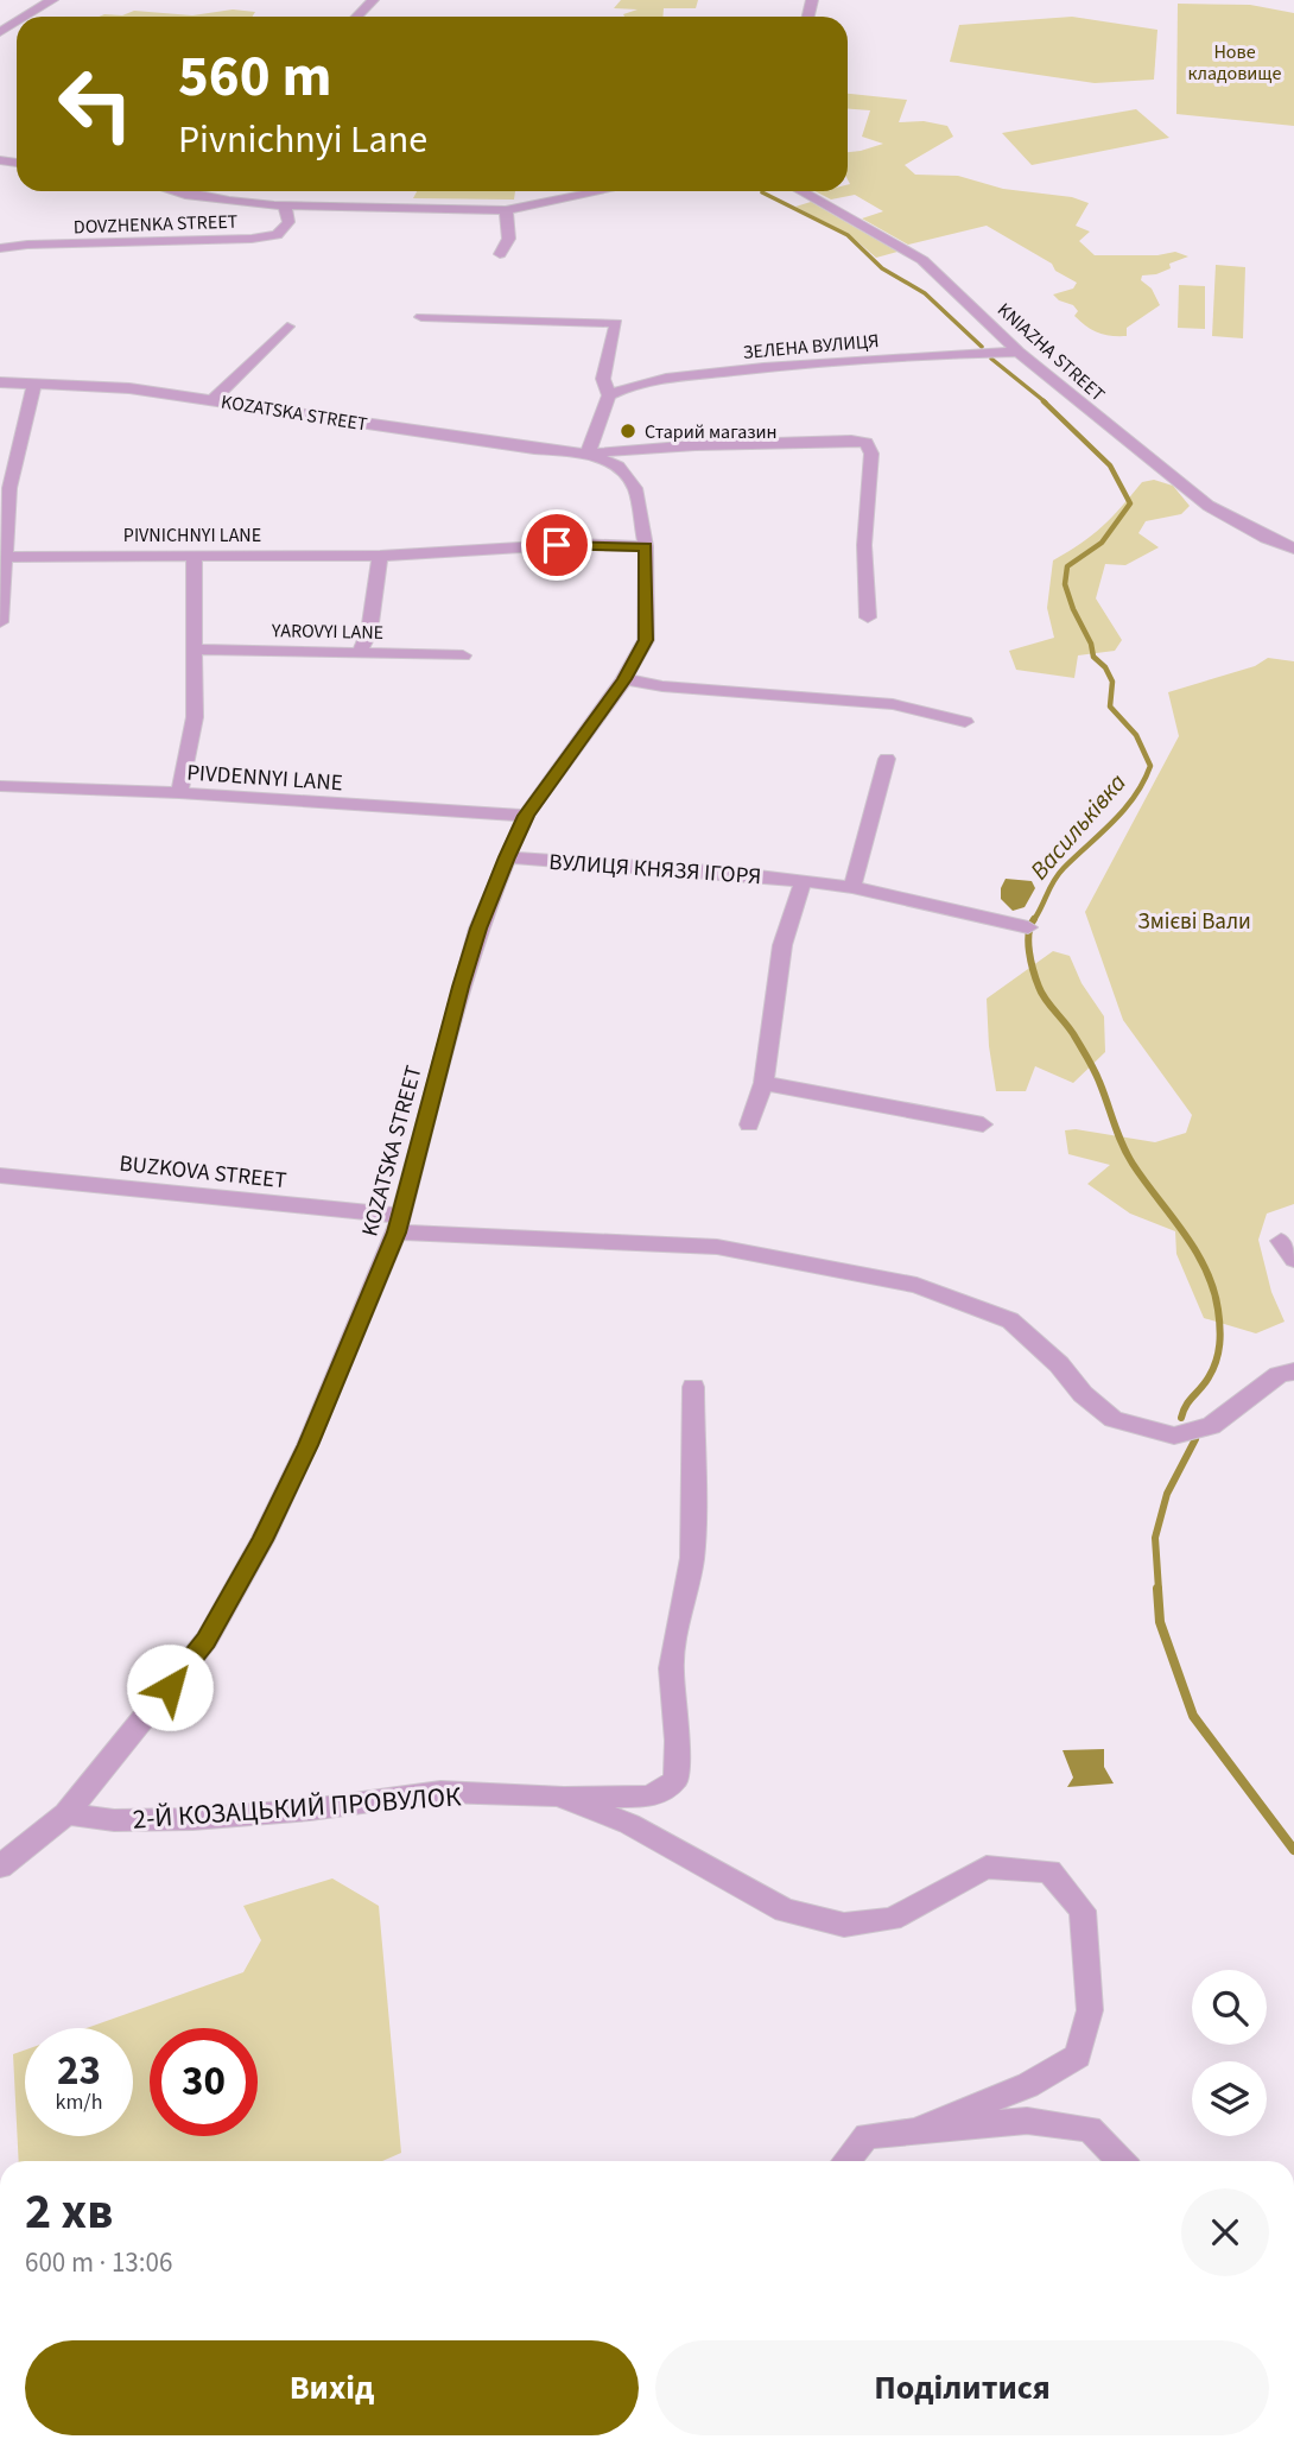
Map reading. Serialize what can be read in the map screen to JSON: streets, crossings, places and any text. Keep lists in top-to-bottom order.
{
  "streets": {
    "street": [
      "DOVZHENKA STREET",
      "ЗЕЛЕНА ВУЛИЦЯ",
      "KNIAZHA STREET",
      "KOZATSKA STREET",
      "PIVNICHNYI LANE",
      "YAROVYI LANE",
      "PIVDENNYI LANE",
      "ВУЛИЦЯ КНЯЗЯ ІГОРЯ",
      "BUZKOVA STREET",
      "2-Й КОЗАЦЬКИЙ ПРОВУЛОК"
    ]
  },
  "crossings": [
    ["ЗЕЛЕНА ВУЛИЦЯ", "KNIAZHA STREET"],
    ["KOZATSKA STREET", "PIVNICHNYI LANE"],
    ["KOZATSKA STREET", "PIVDENNYI LANE"],
    ["KOZATSKA STREET", "ВУЛИЦЯ КНЯЗЯ ІГОРЯ"],
    ["KOZATSKA STREET", "BUZKOVA STREET"],
    ["KOZATSKA STREET", "2-Й КОЗАЦЬКИЙ ПРОВУЛОК"]
  ],
  "water": ["Васильківка"],
  "parks": ["Нове кладовище", "Змієві Вали"],
  "places": ["Старий магазин"],
  "page": {
    "turn": ["560 m", "Pivnichnyi Lane"],
    "speed": "23 km/h",
    "limit": "30",
    "heading": ["2 хв", "600 m · 13:06"],
    "buttons": ["Вихід", "Поділитися"]
  }
}
